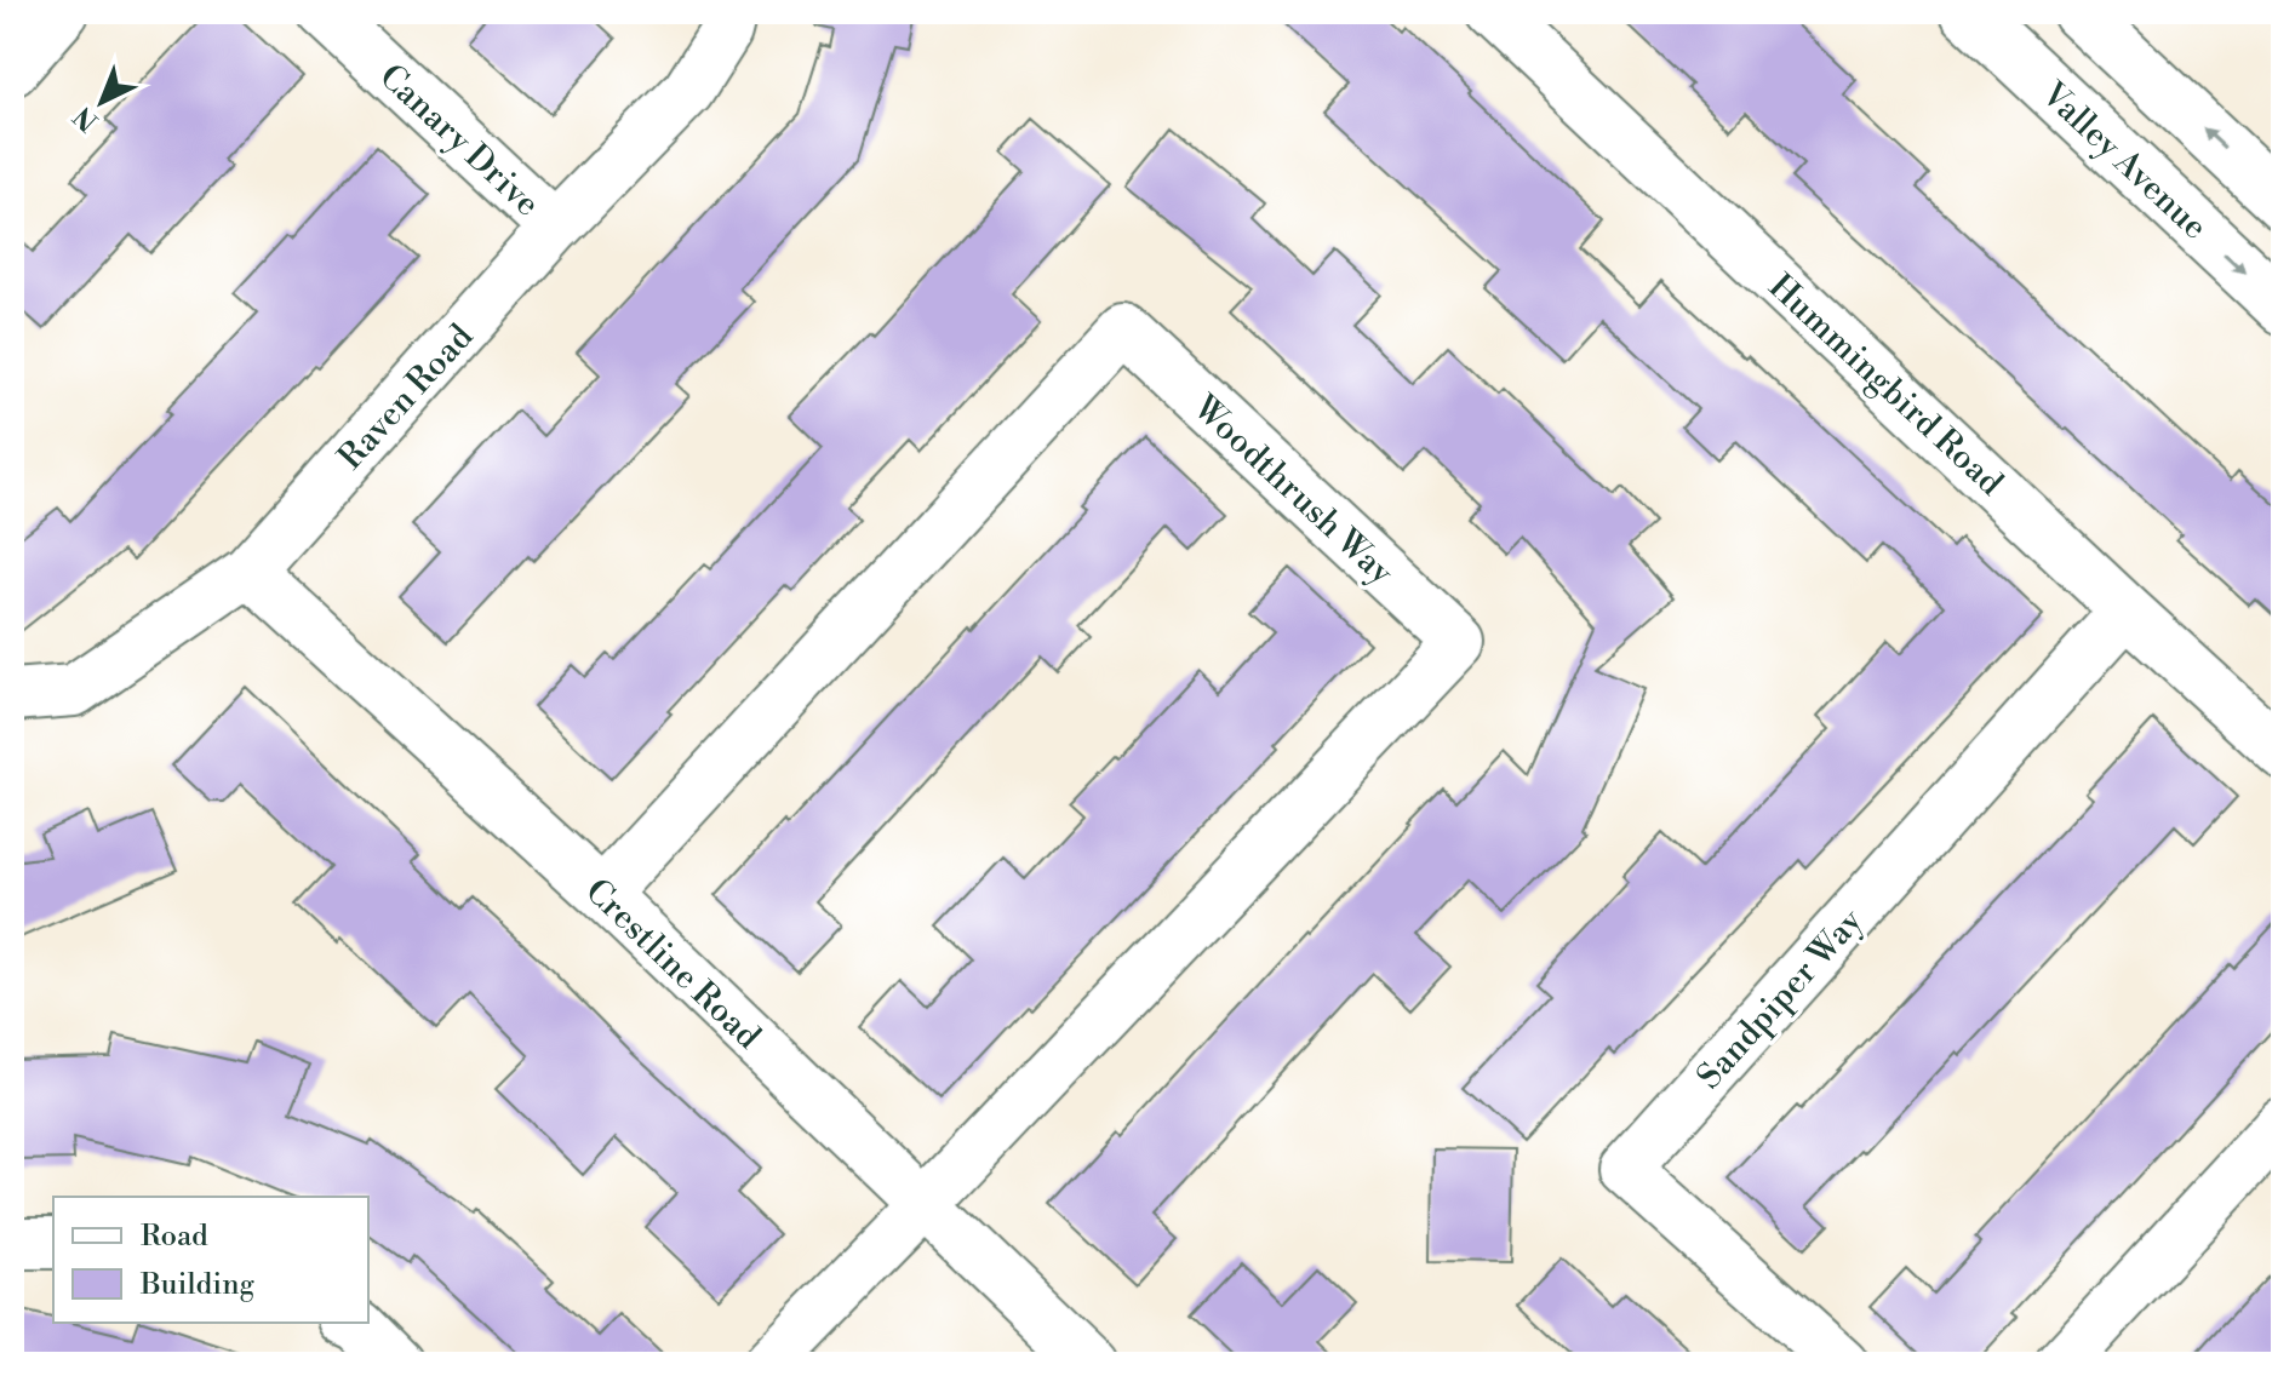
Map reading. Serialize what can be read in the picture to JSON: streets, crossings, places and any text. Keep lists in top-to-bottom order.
{
  "streets": {
    "main road": ["Valley Avenue"],
    "street": [
      "Canary Drive",
      "Hummingbird Road",
      "Raven Road",
      "Woodthrush Way",
      "Crestline Road",
      "Sandpiper Way"
    ]
  },
  "crossings": [
    ["Canary Drive", "Raven Road"],
    ["Hummingbird Road", "Sandpiper Way"],
    ["Raven Road", "Crestline Road"],
    ["Woodthrush Way", "Crestline Road"]
  ],
  "legend": ["Road", "Building"],
  "north": "bottom left"
}
